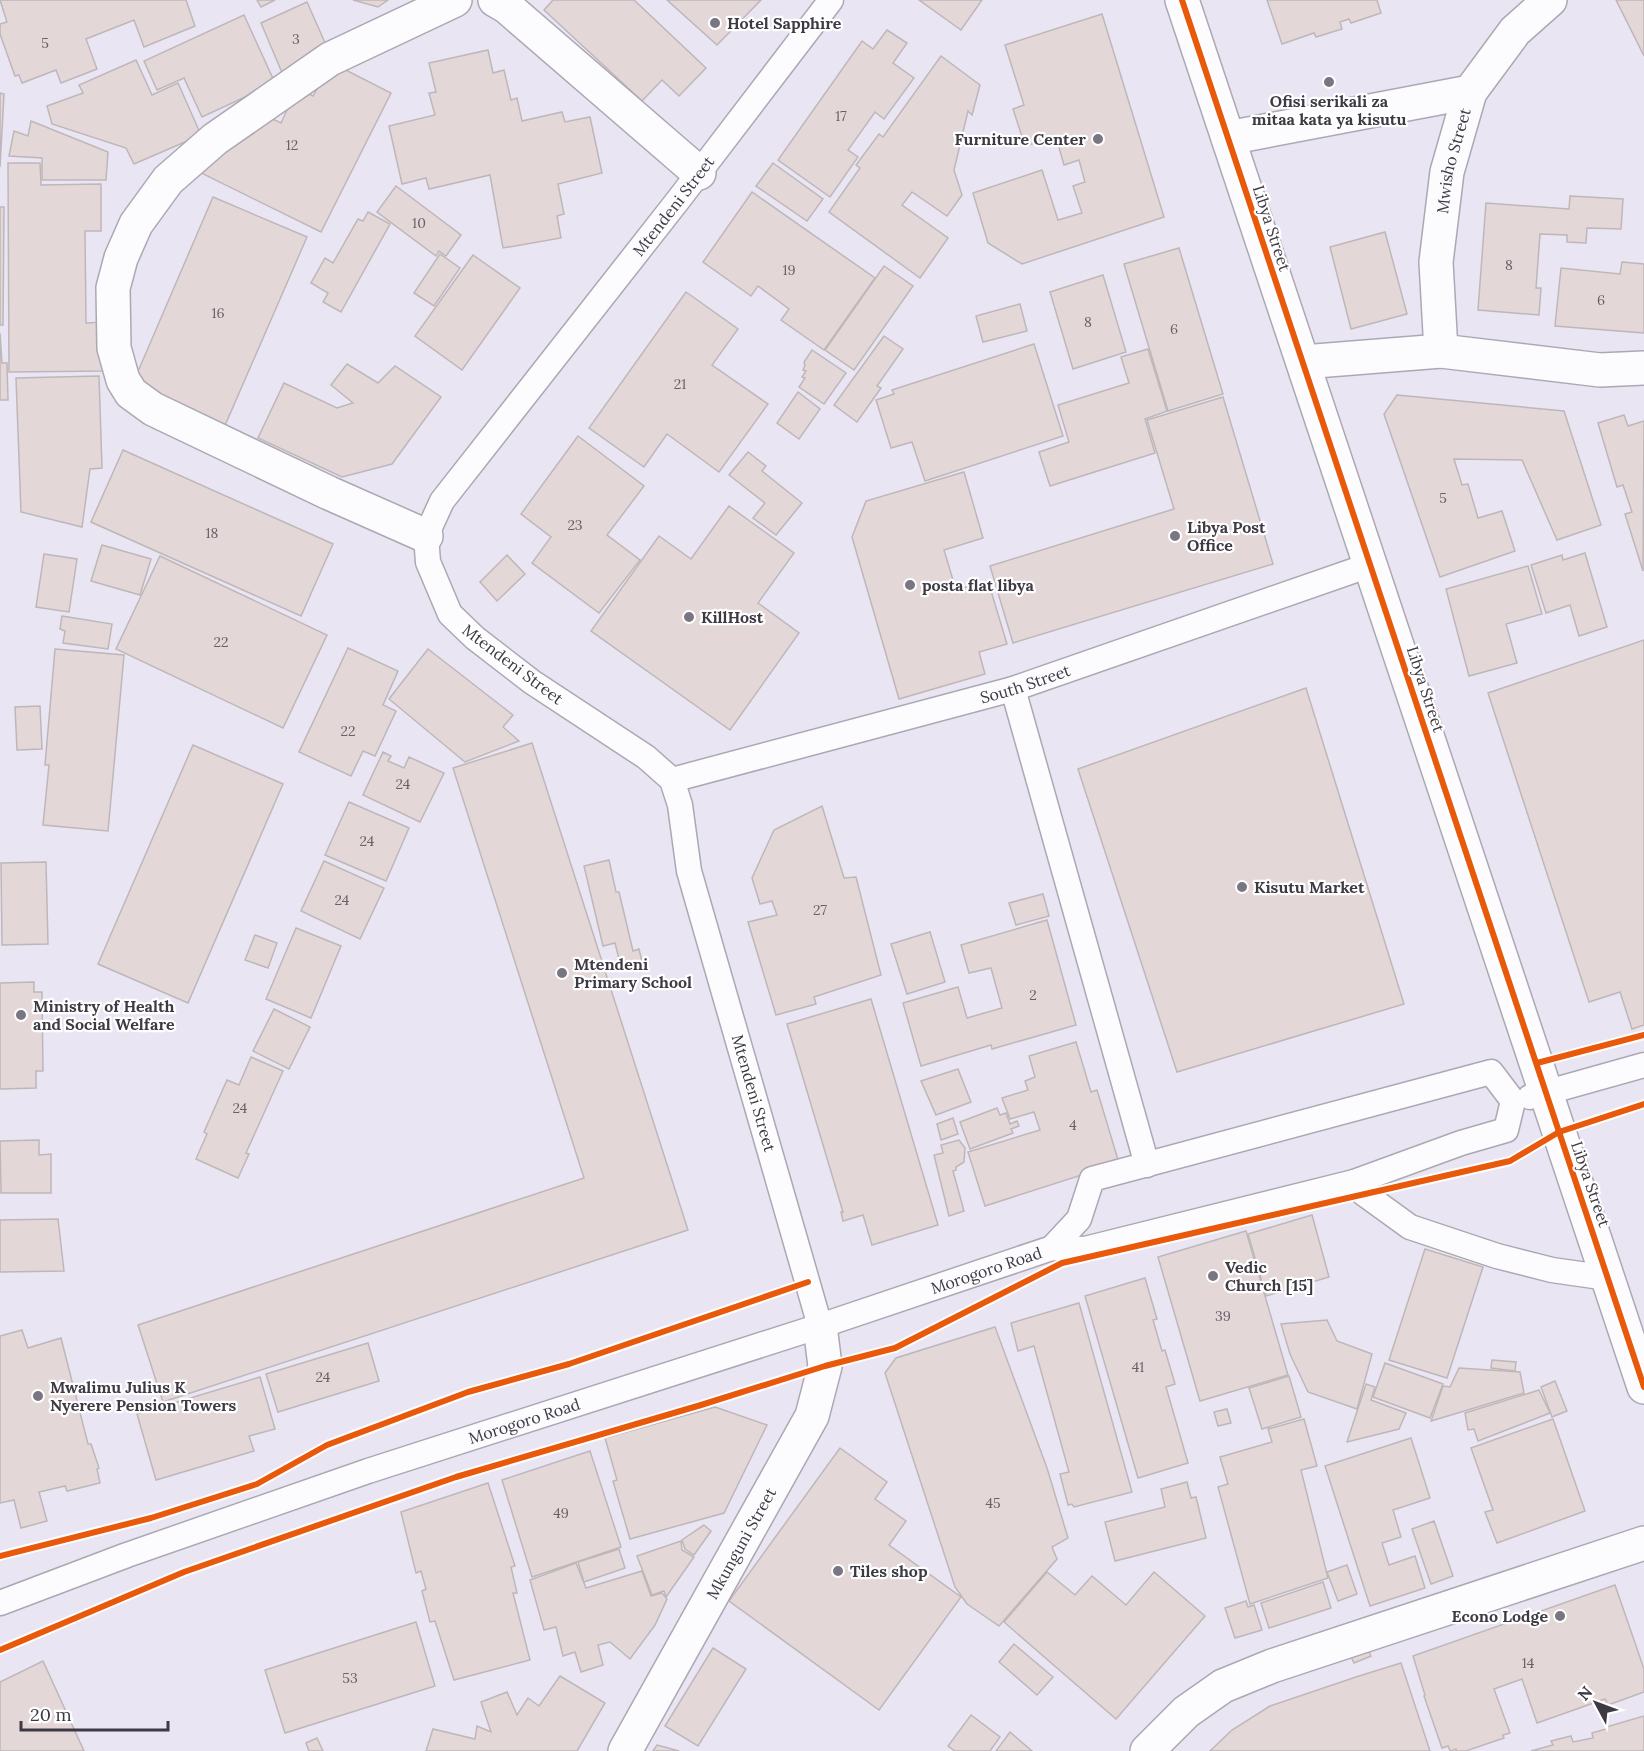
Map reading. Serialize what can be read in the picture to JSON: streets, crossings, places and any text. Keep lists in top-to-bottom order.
{
  "streets": {
    "street": ["Mwisho Street", "Libya Street", "Mkunguni Street"],
    "lane": ["Mtendeni Street", "South Street", "Morogoro Road"]
  },
  "crossings": [
    ["Mtendeni Street", "South Street"],
    ["Mtendeni Street", "Morogoro Road"],
    ["Mtendeni Street", "Mkunguni Street"],
    ["Libya Street", "South Street"],
    ["Morogoro Road", "Mkunguni Street"]
  ],
  "places": [
    "Hotel Sapphire",
    "Ofisi serikali za mitaa kata ya kisutu",
    "Furniture Center",
    "Libya Post Office",
    "posta flat libya",
    "KillHost",
    "Kisutu Market",
    "Mtendeni Primary School",
    "Ministry of Health and Social Welfare",
    "Vedic Church [15]",
    "Mwalimu Julius K Nyerere Pension Towers",
    "Tiles shop",
    "Econo Lodge"
  ],
  "house_numbers": [
    "3",
    "5",
    "17",
    "12",
    "10",
    "8",
    "19",
    "6",
    "16",
    "8",
    "6",
    "21",
    "5",
    "23",
    "18",
    "22",
    "22",
    "24",
    "24",
    "24",
    "27",
    "2",
    "24",
    "4",
    "39",
    "41",
    "24",
    "45",
    "49",
    "14",
    "53"
  ],
  "scale_bar": "20 m",
  "north": "top left"
}
